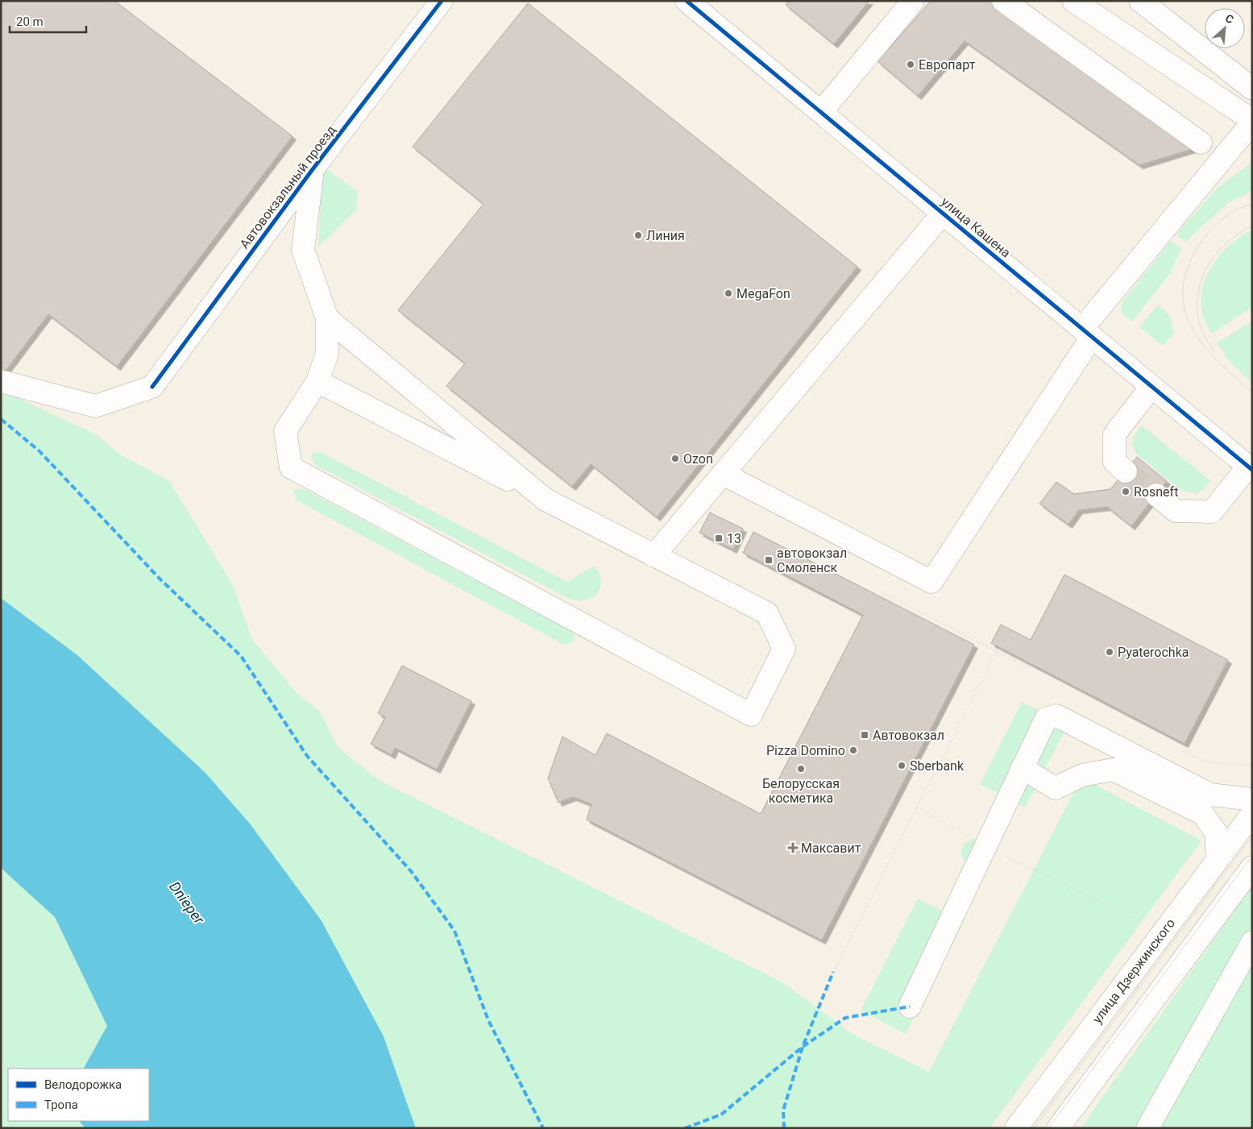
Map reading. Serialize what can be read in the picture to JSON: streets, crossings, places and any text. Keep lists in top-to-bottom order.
{
  "streets": {
    "street": ["Автовокзальный проезд", "улица Кашена", "улица Дзержинского"]
  },
  "water": ["Dnieper"],
  "places": {
    "other": [
      "Европарт",
      "Линия",
      "MegaFon",
      "Ozon",
      "Rosneft",
      "Pyaterochka",
      "Pizza Domino",
      "Sberbank",
      "Белорусская косметика"
    ],
    "transit": ["13", "автовокзал Смоленск", "Автовокзал"],
    "health": ["Максавит"]
  },
  "legend": ["Велодорожка", "Тропа"],
  "scale_bar": "20 m",
  "north": "top right"
}
